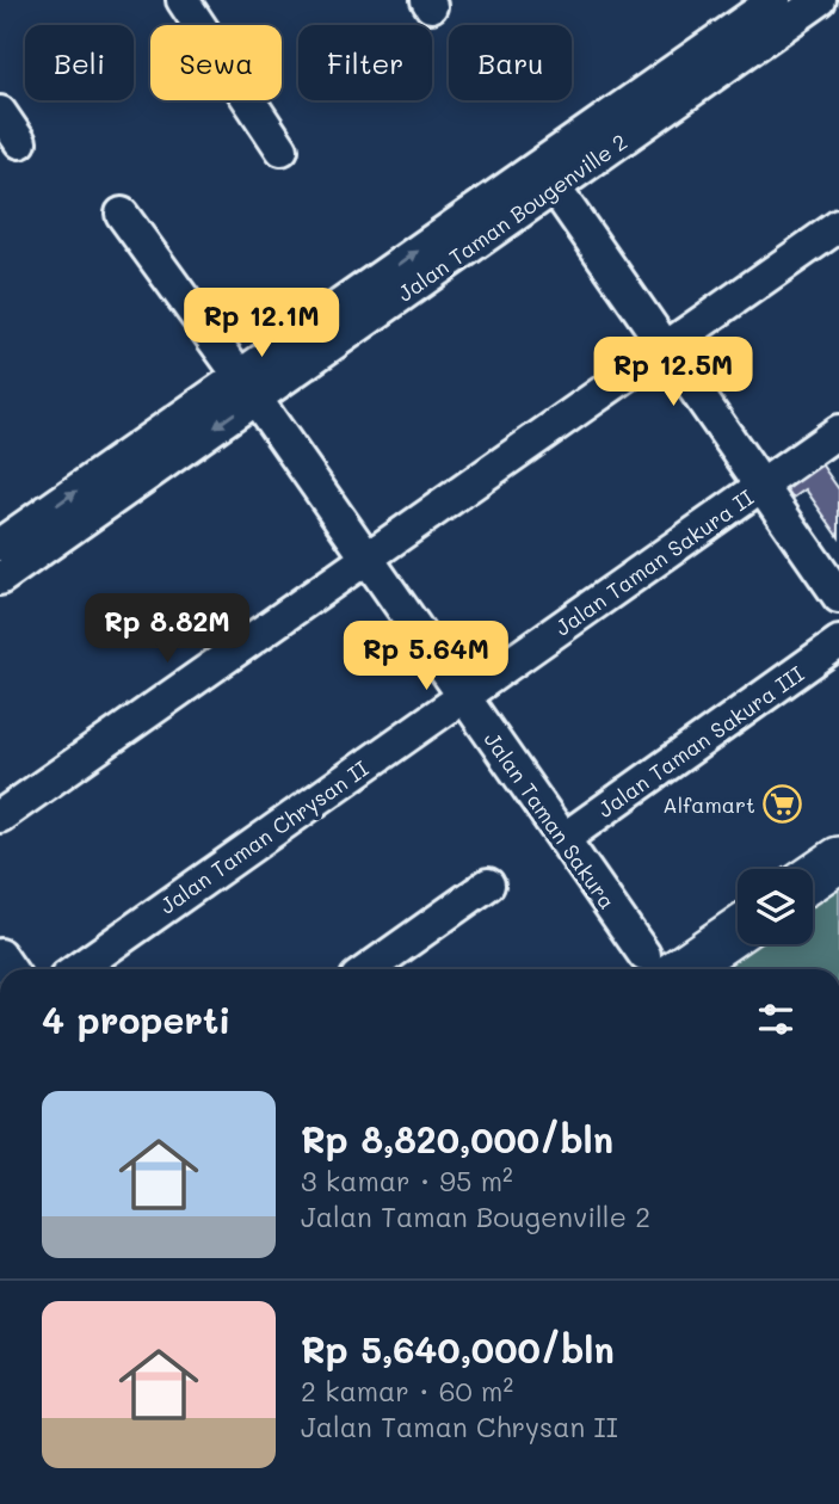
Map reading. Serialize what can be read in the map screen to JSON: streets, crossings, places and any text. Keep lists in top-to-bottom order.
{
  "streets": {
    "street": [
      "Jalan Taman Bougenville 2",
      "Jalan Taman Sakura II",
      "Jalan Taman Sakura III",
      "Jalan Taman Sakura",
      "Jalan Taman Chrysan II"
    ]
  },
  "crossings": [
    ["Jalan Taman Bougenville 2", "Jalan Taman Sakura"],
    ["Jalan Taman Sakura II", "Jalan Taman Sakura"],
    ["Jalan Taman Sakura II", "Jalan Taman Chrysan II"],
    ["Jalan Taman Sakura III", "Jalan Taman Sakura"],
    ["Jalan Taman Sakura", "Jalan Taman Chrysan II"]
  ],
  "places": {
    "supermarket": ["Alfamart"]
  },
  "page": {
    "chip": [
      "Beli",
      "Sewa",
      "Filter",
      "Baru"
    ],
    "price": [
      "Rp 12.1M",
      "Rp 12.5M",
      "Rp 8.82M",
      "Rp 5.64M"
    ],
    "heading": "4 properti",
    "list": [
      {
        "name": "Rp 8,820,000/bln",
        "note": "3 kamar · 95 m² · Jalan Taman Bougenville 2"
      },
      {
        "name": "Rp 5,640,000/bln",
        "note": "2 kamar · 60 m² · Jalan Taman Chrysan II"
      }
    ]
  }
}
